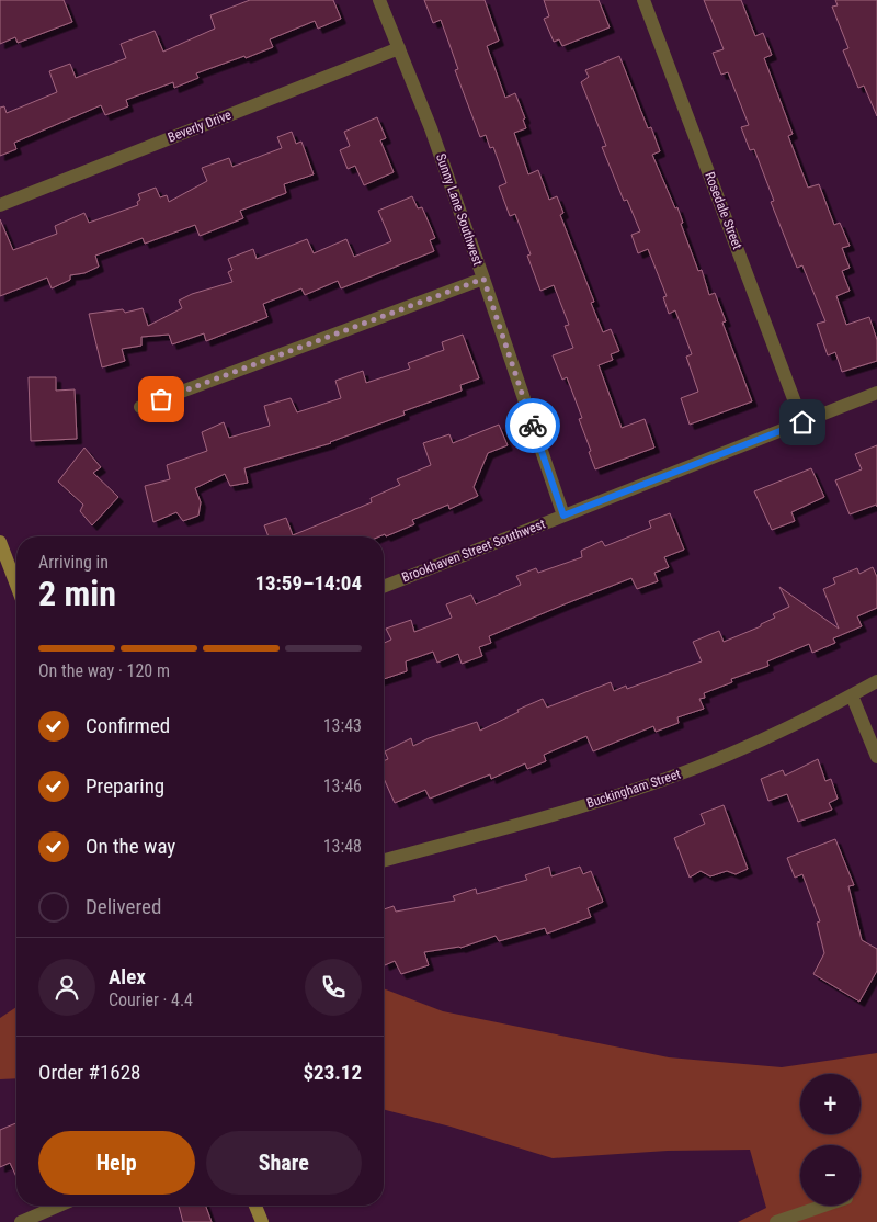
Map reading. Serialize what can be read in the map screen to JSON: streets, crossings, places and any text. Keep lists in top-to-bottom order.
{
  "streets": {
    "street": [
      "Beverly Drive",
      "Sunny Lane Southwest",
      "Rosedale Street",
      "Brookhaven Street Southwest",
      "Buckingham Street"
    ]
  },
  "crossings": [
    ["Beverly Drive", "Sunny Lane Southwest"],
    ["Sunny Lane Southwest", "Brookhaven Street Southwest"],
    ["Rosedale Street", "Brookhaven Street Southwest"]
  ],
  "page": {
    "heading": ["2 min", "Arriving in", "13:59–14:04"],
    "panel": [
      "Alex",
      "Courier · 4.4",
      "Order #1628",
      "$23.12"
    ],
    "bar": "On the way · 120 m",
    "list": [
      ["Confirmed", "13:43"],
      ["Preparing", "13:46"],
      ["On the way", "13:48"],
      "Delivered"
    ],
    "map_buttons": ["+", "−"],
    "buttons": ["Help", "Share"]
  }
}
